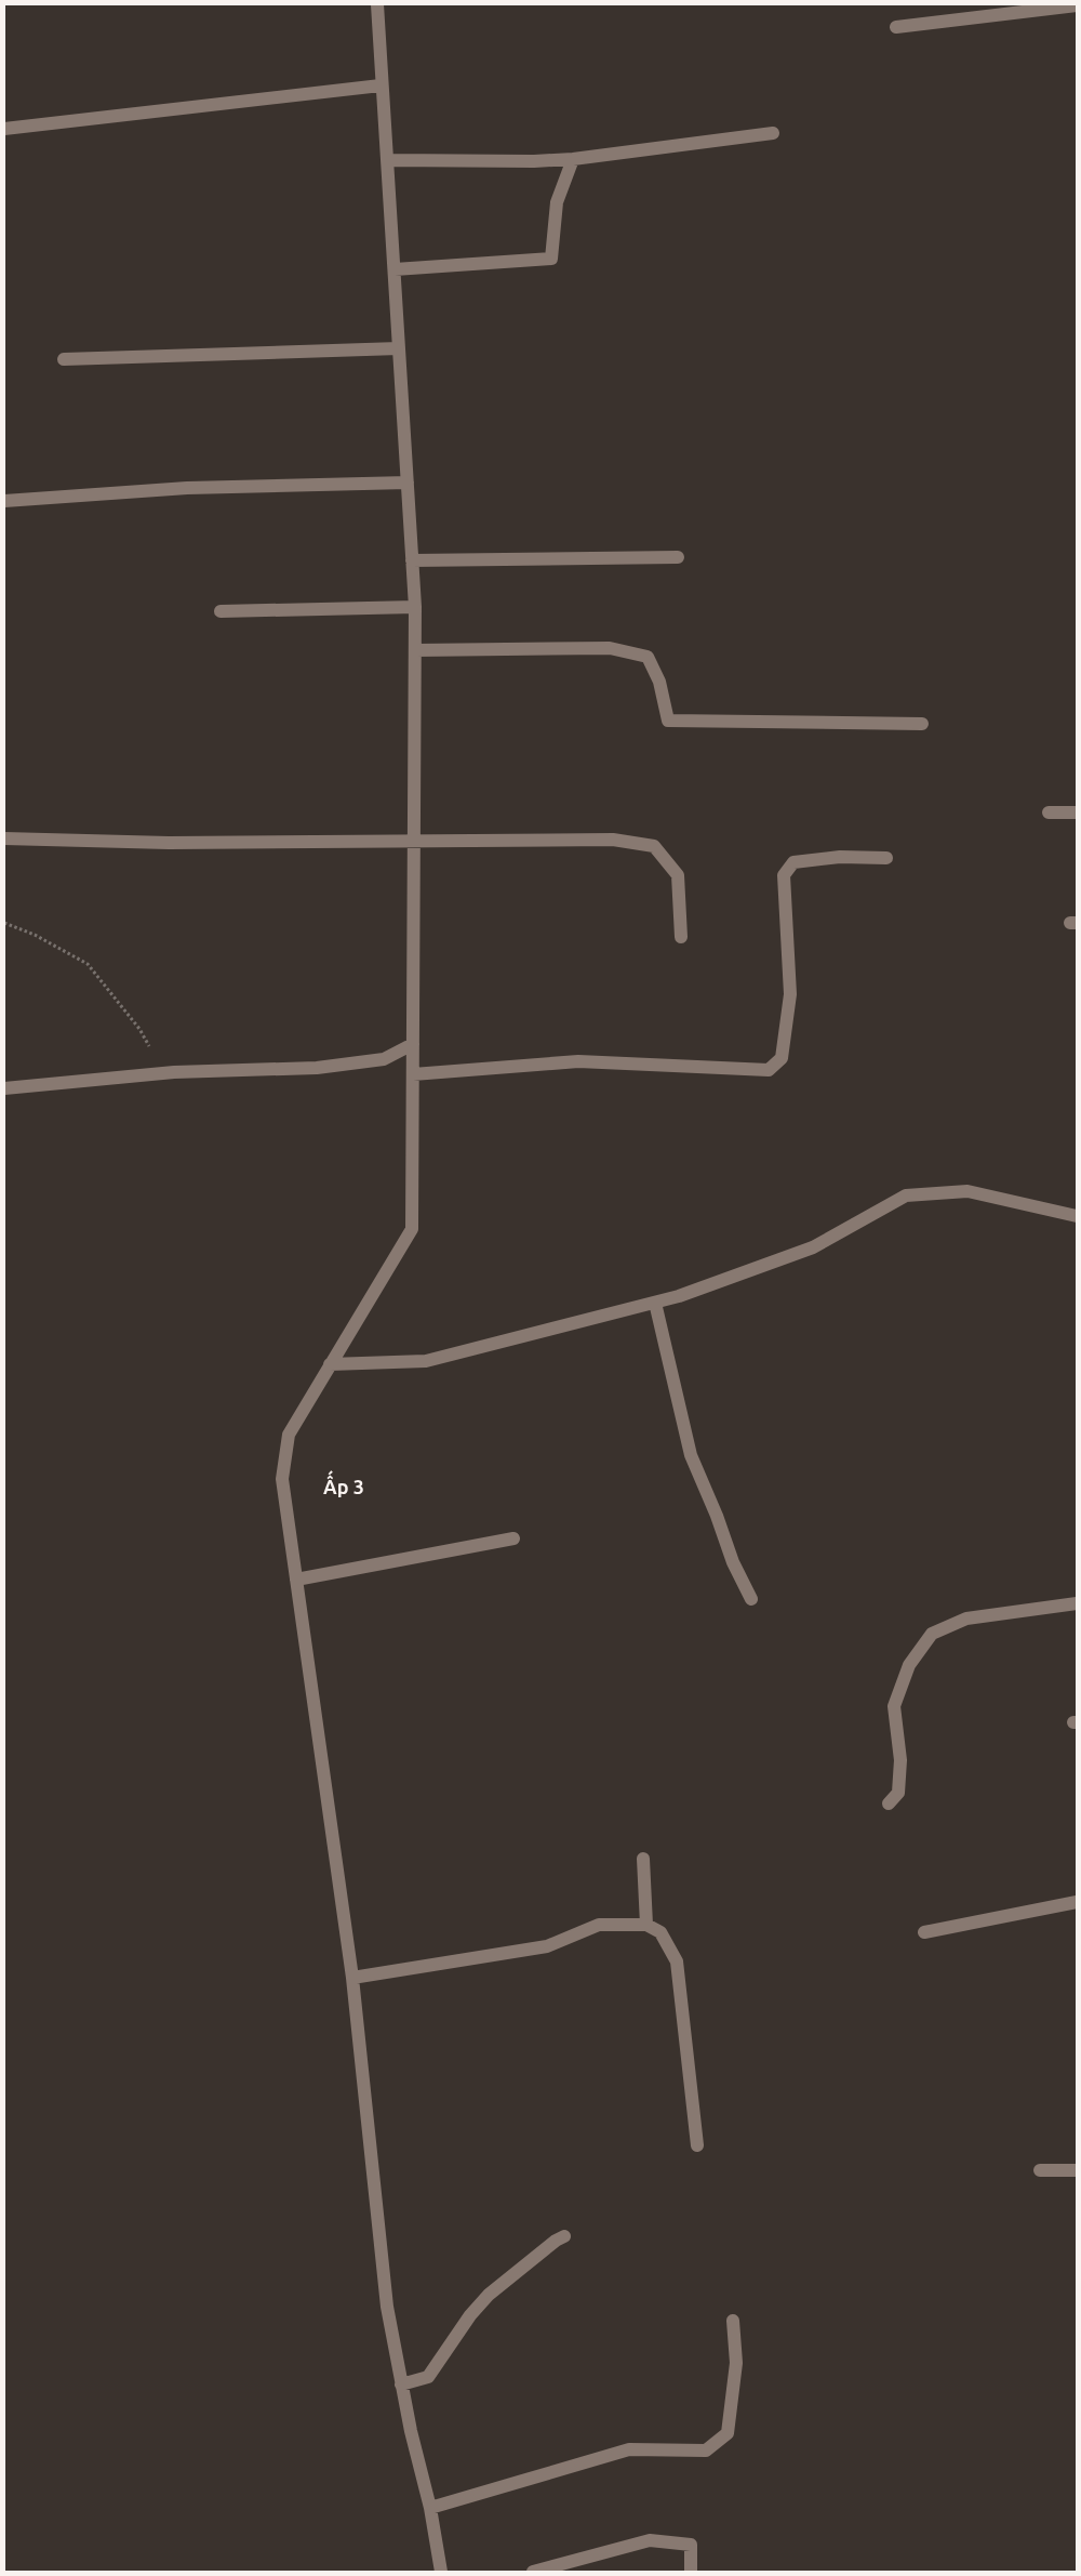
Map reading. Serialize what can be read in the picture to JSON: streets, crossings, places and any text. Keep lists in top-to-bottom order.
{
  "districts": ["Ấp 3"]
}
